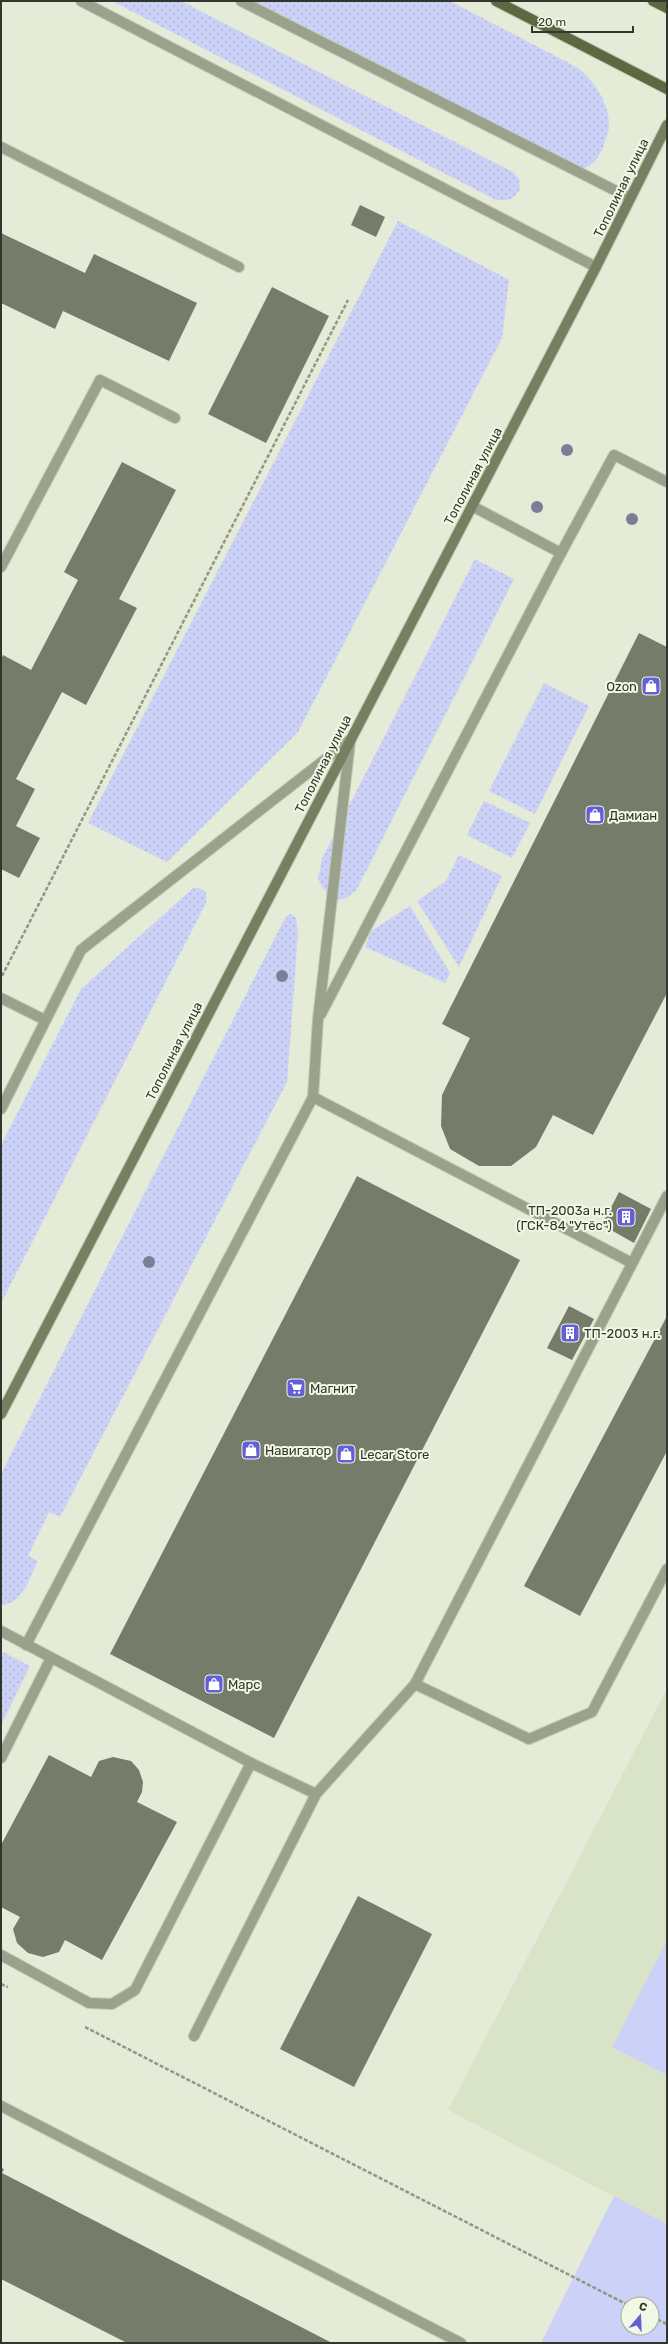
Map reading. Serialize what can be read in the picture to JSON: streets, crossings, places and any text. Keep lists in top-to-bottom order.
{
  "streets": {
    "main road": ["Тополиная улица"]
  },
  "places": {
    "shop": [
      "Ozon",
      "Дамиан",
      "Навигатор",
      "Lecar Store",
      "Марс"
    ],
    "building": ["ТП-2003а н.г. (ГСК-84 \"Утёс\")", "ТП-2003 н.г."],
    "supermarket": ["Магнит"]
  },
  "scale_bar": "20 m",
  "north": "top"
}
